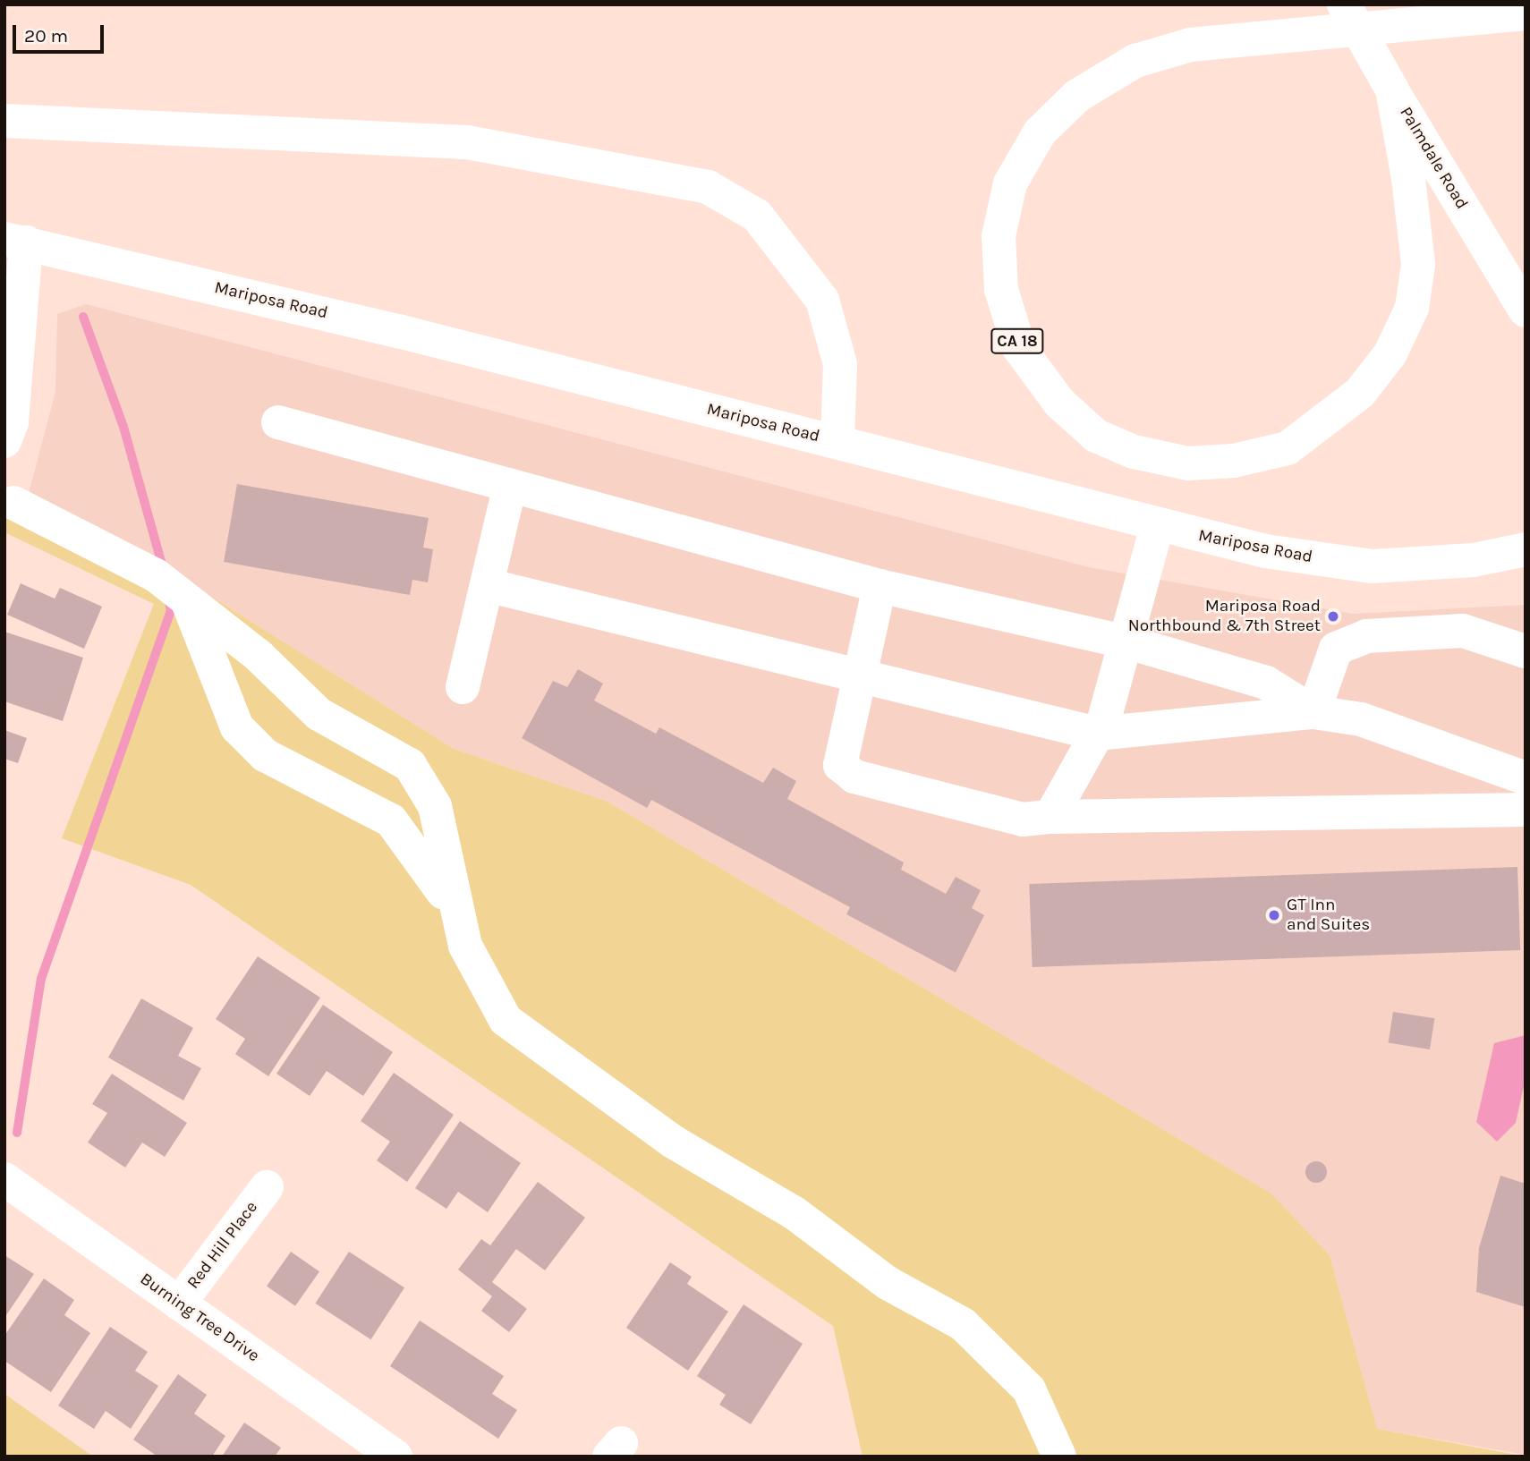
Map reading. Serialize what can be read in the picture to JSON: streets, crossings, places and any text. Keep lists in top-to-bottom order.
{
  "streets": {
    "main road": [
      "Palmdale Road",
      "Mariposa Road",
      "CA 18",
      "Red Hill Place",
      "Burning Tree Drive"
    ]
  },
  "crossings": [
    ["Palmdale Road", "CA 18"],
    ["Red Hill Place", "Burning Tree Drive"]
  ],
  "places": ["Mariposa Road Northbound & 7th Street", "GT Inn and Suites"],
  "scale_bar": "20 m"
}
